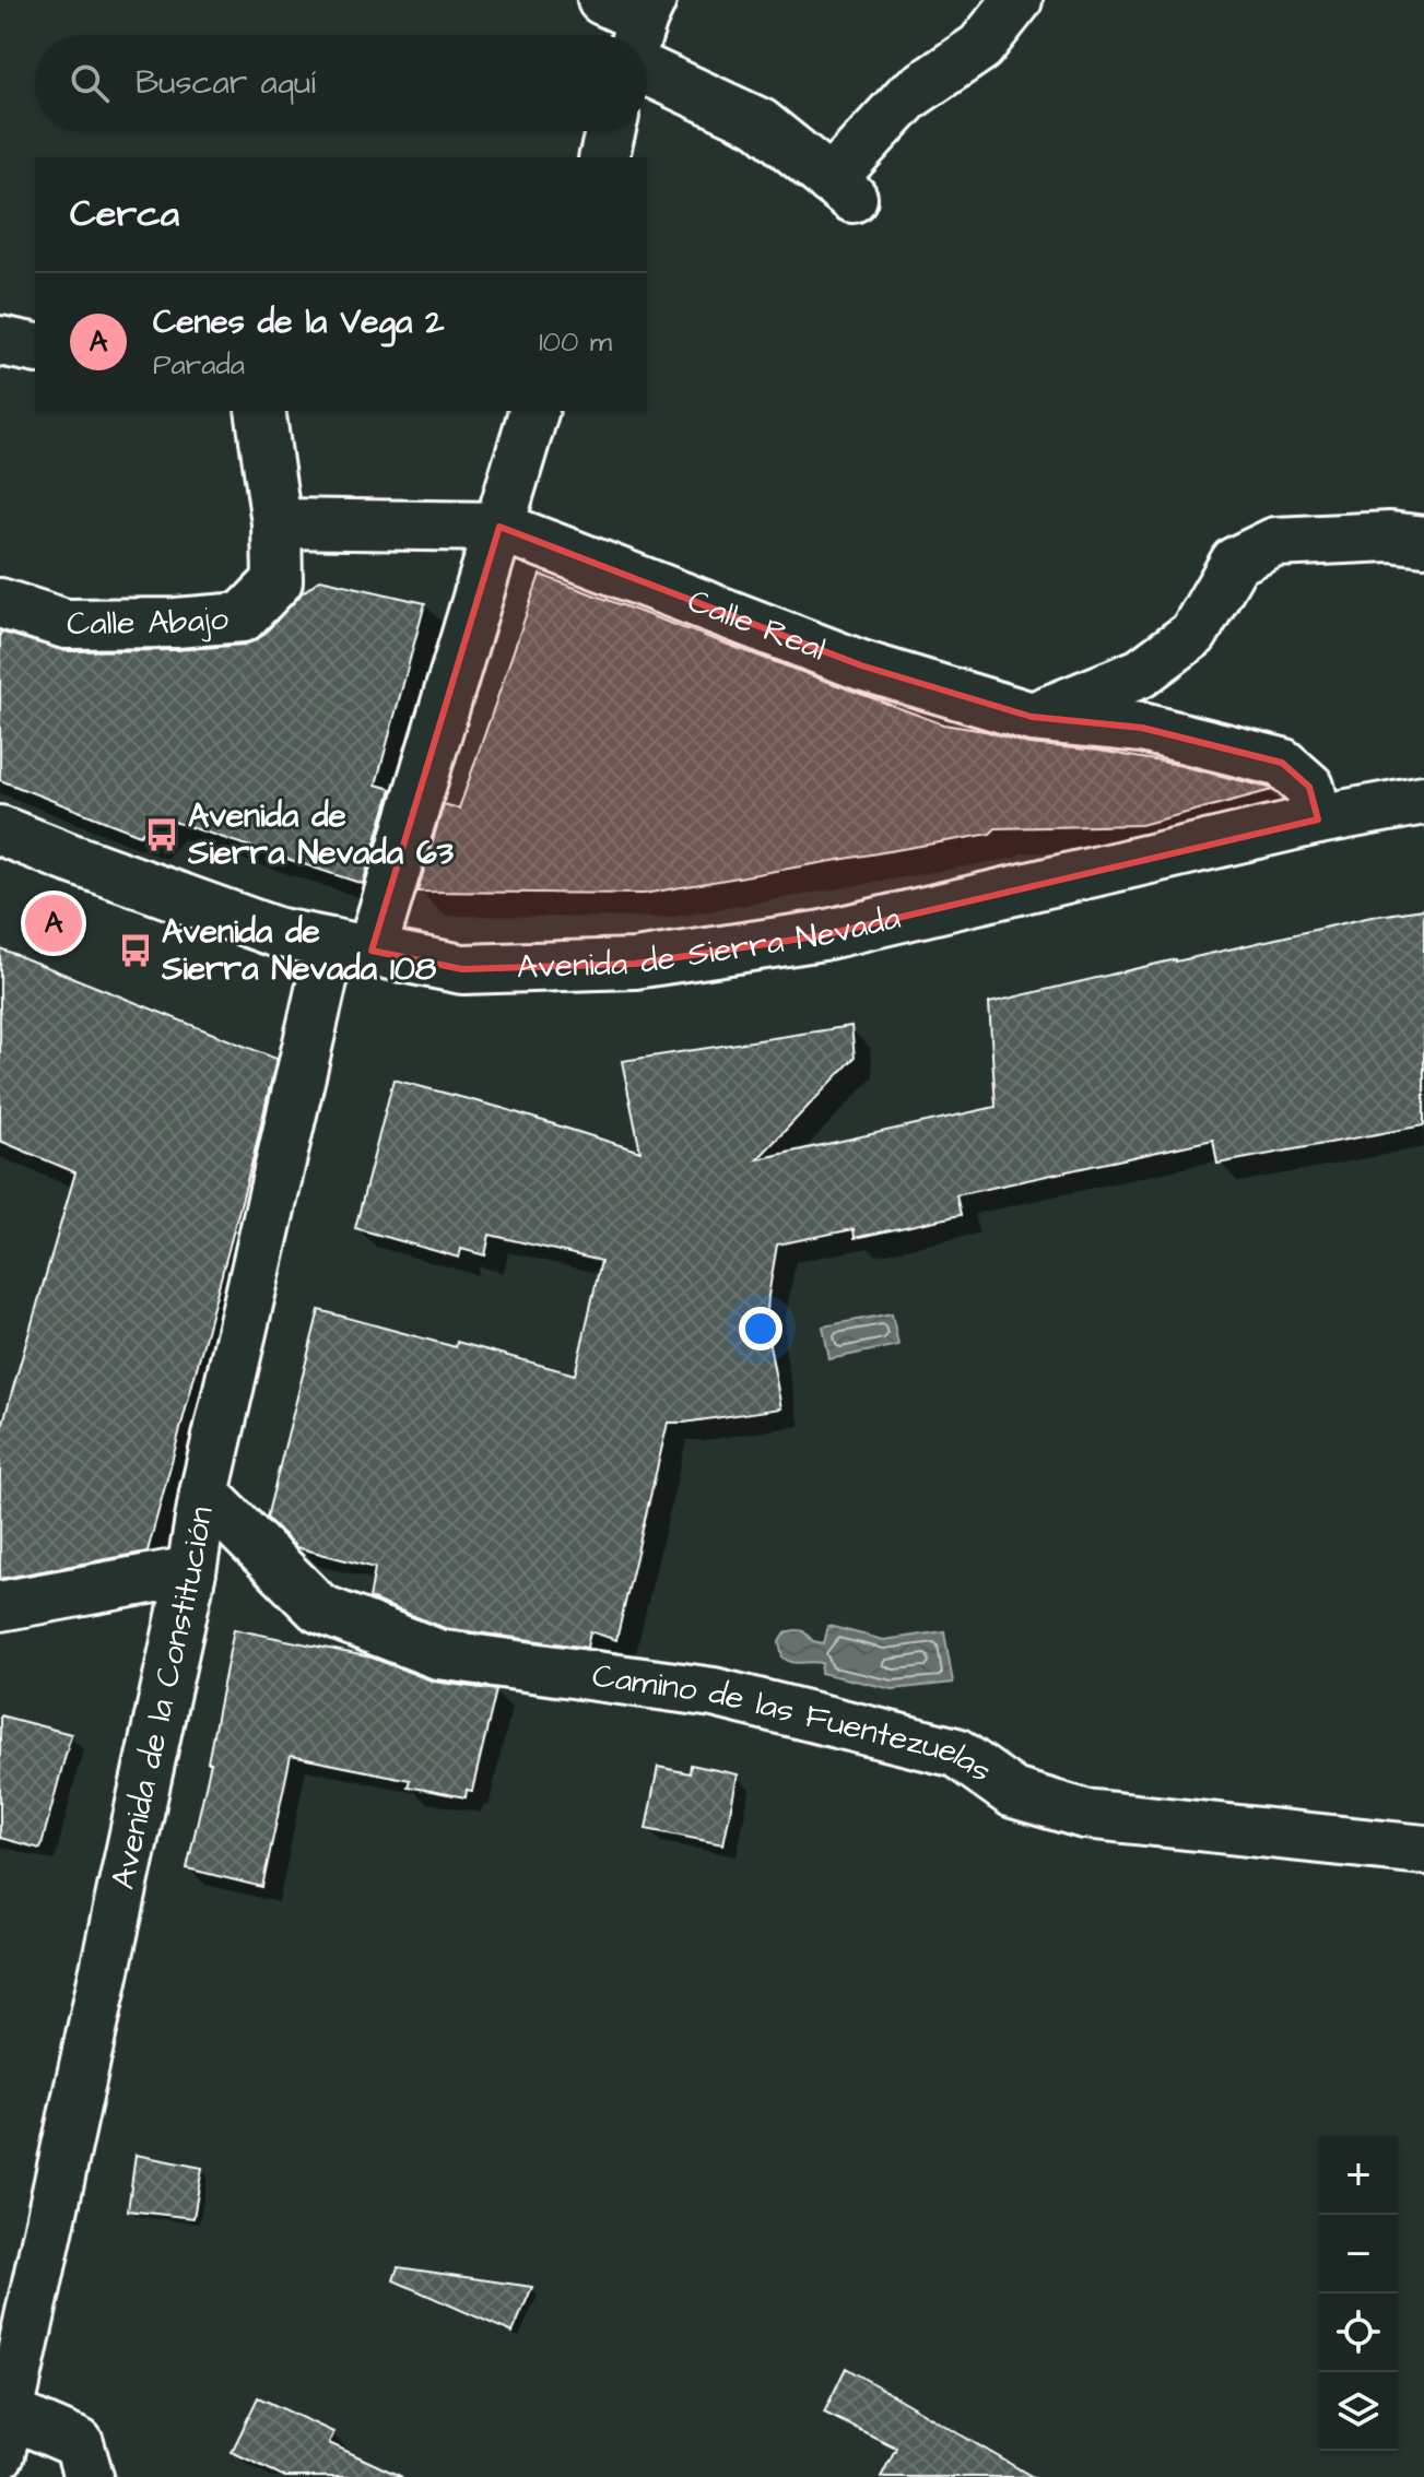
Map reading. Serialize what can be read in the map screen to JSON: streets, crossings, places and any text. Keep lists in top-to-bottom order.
{
  "streets": {
    "street": [
      "Calle Abajo",
      "Calle Real",
      "Avenida de Sierra Nevada",
      "Avenida de la Constitución",
      "Camino de las Fuentezuelas"
    ]
  },
  "crossings": [
    ["Calle Abajo", "Calle Real"],
    ["Calle Real", "Avenida de Sierra Nevada"],
    ["Calle Real", "Avenida de la Constitución"],
    ["Avenida de Sierra Nevada", "Avenida de la Constitución"],
    ["Avenida de la Constitución", "Camino de las Fuentezuelas"]
  ],
  "places": {
    "bus stop": ["Avenida de Sierra Nevada 63", "Avenida de Sierra Nevada 108"]
  },
  "page": {
    "search": "Buscar aquí",
    "heading": "Cerca",
    "list": [
      {
        "mark": "A",
        "name": "Cenes de la Vega 2",
        "note": "Parada",
        "value": "100 m"
      }
    ],
    "pins": "A",
    "map_buttons": ["+", "−"]
  }
}
